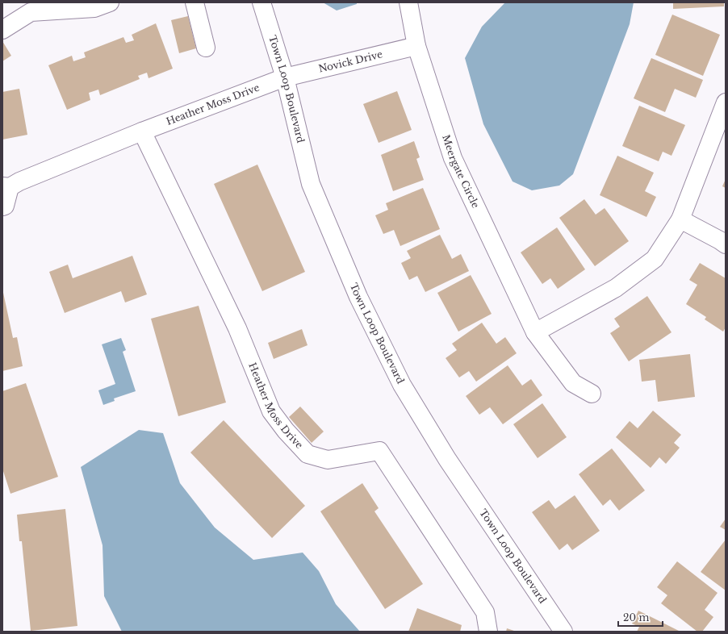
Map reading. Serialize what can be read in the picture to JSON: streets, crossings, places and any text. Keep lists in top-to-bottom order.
{
  "streets": {
    "street": [
      "Novick Drive",
      "Town Loop Boulevard",
      "Heather Moss Drive",
      "Meergate Circle"
    ]
  },
  "crossings": [
    ["Novick Drive", "Town Loop Boulevard"],
    ["Novick Drive", "Heather Moss Drive"],
    ["Novick Drive", "Meergate Circle"],
    ["Town Loop Boulevard", "Heather Moss Drive"]
  ],
  "scale_bar": "20 m"
}
